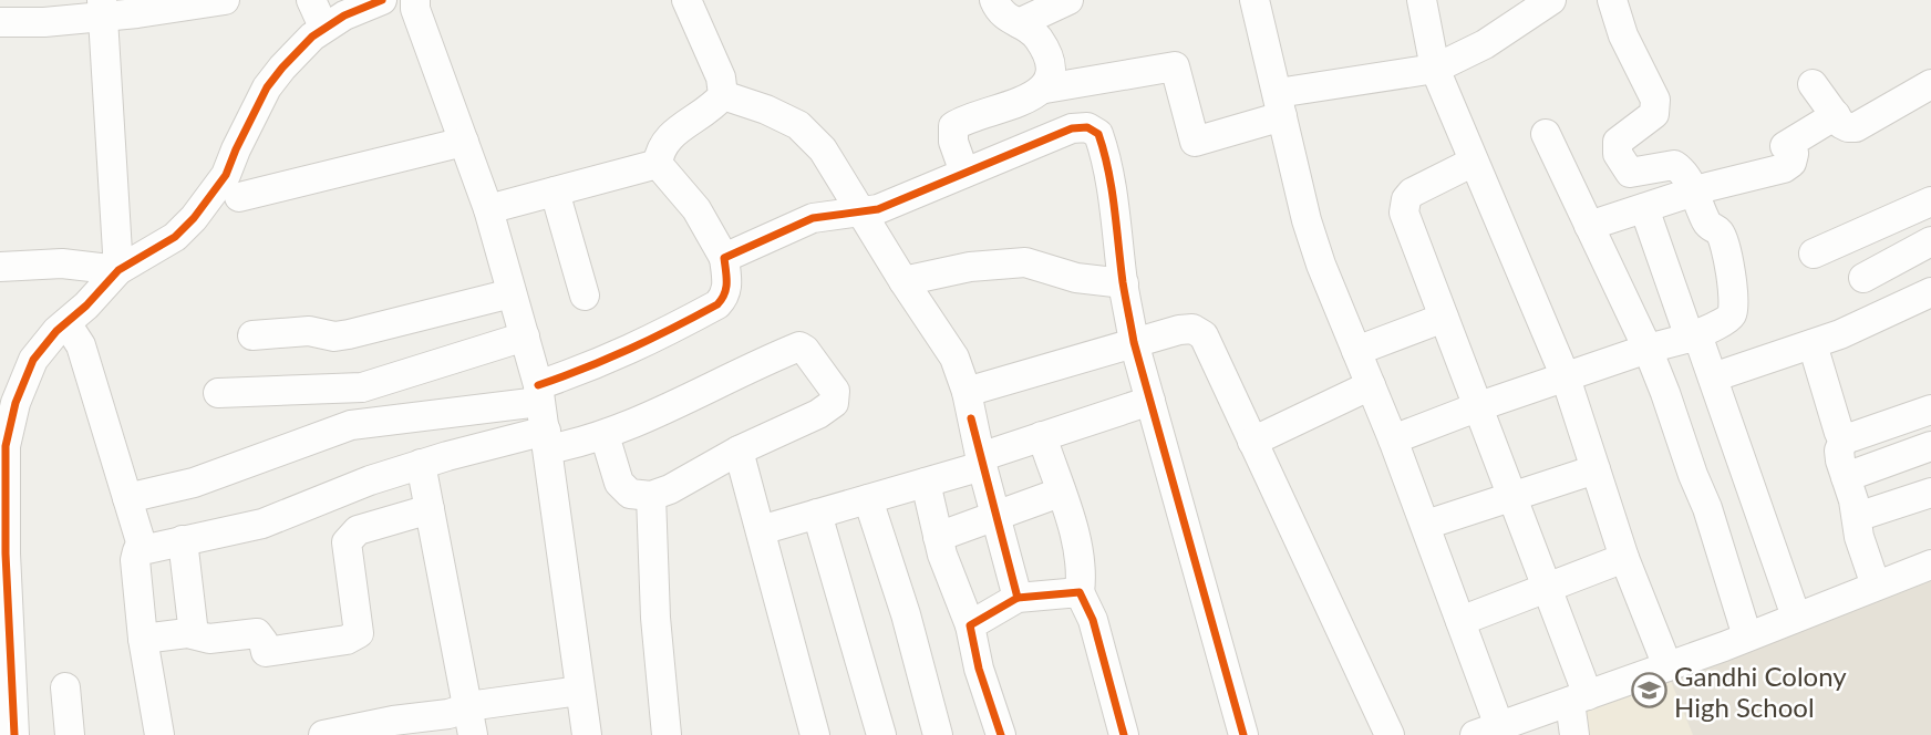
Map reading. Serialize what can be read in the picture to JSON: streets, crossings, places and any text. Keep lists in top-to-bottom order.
{
  "places": {
    "school or university": ["Gandhi Colony High School"]
  }
}
